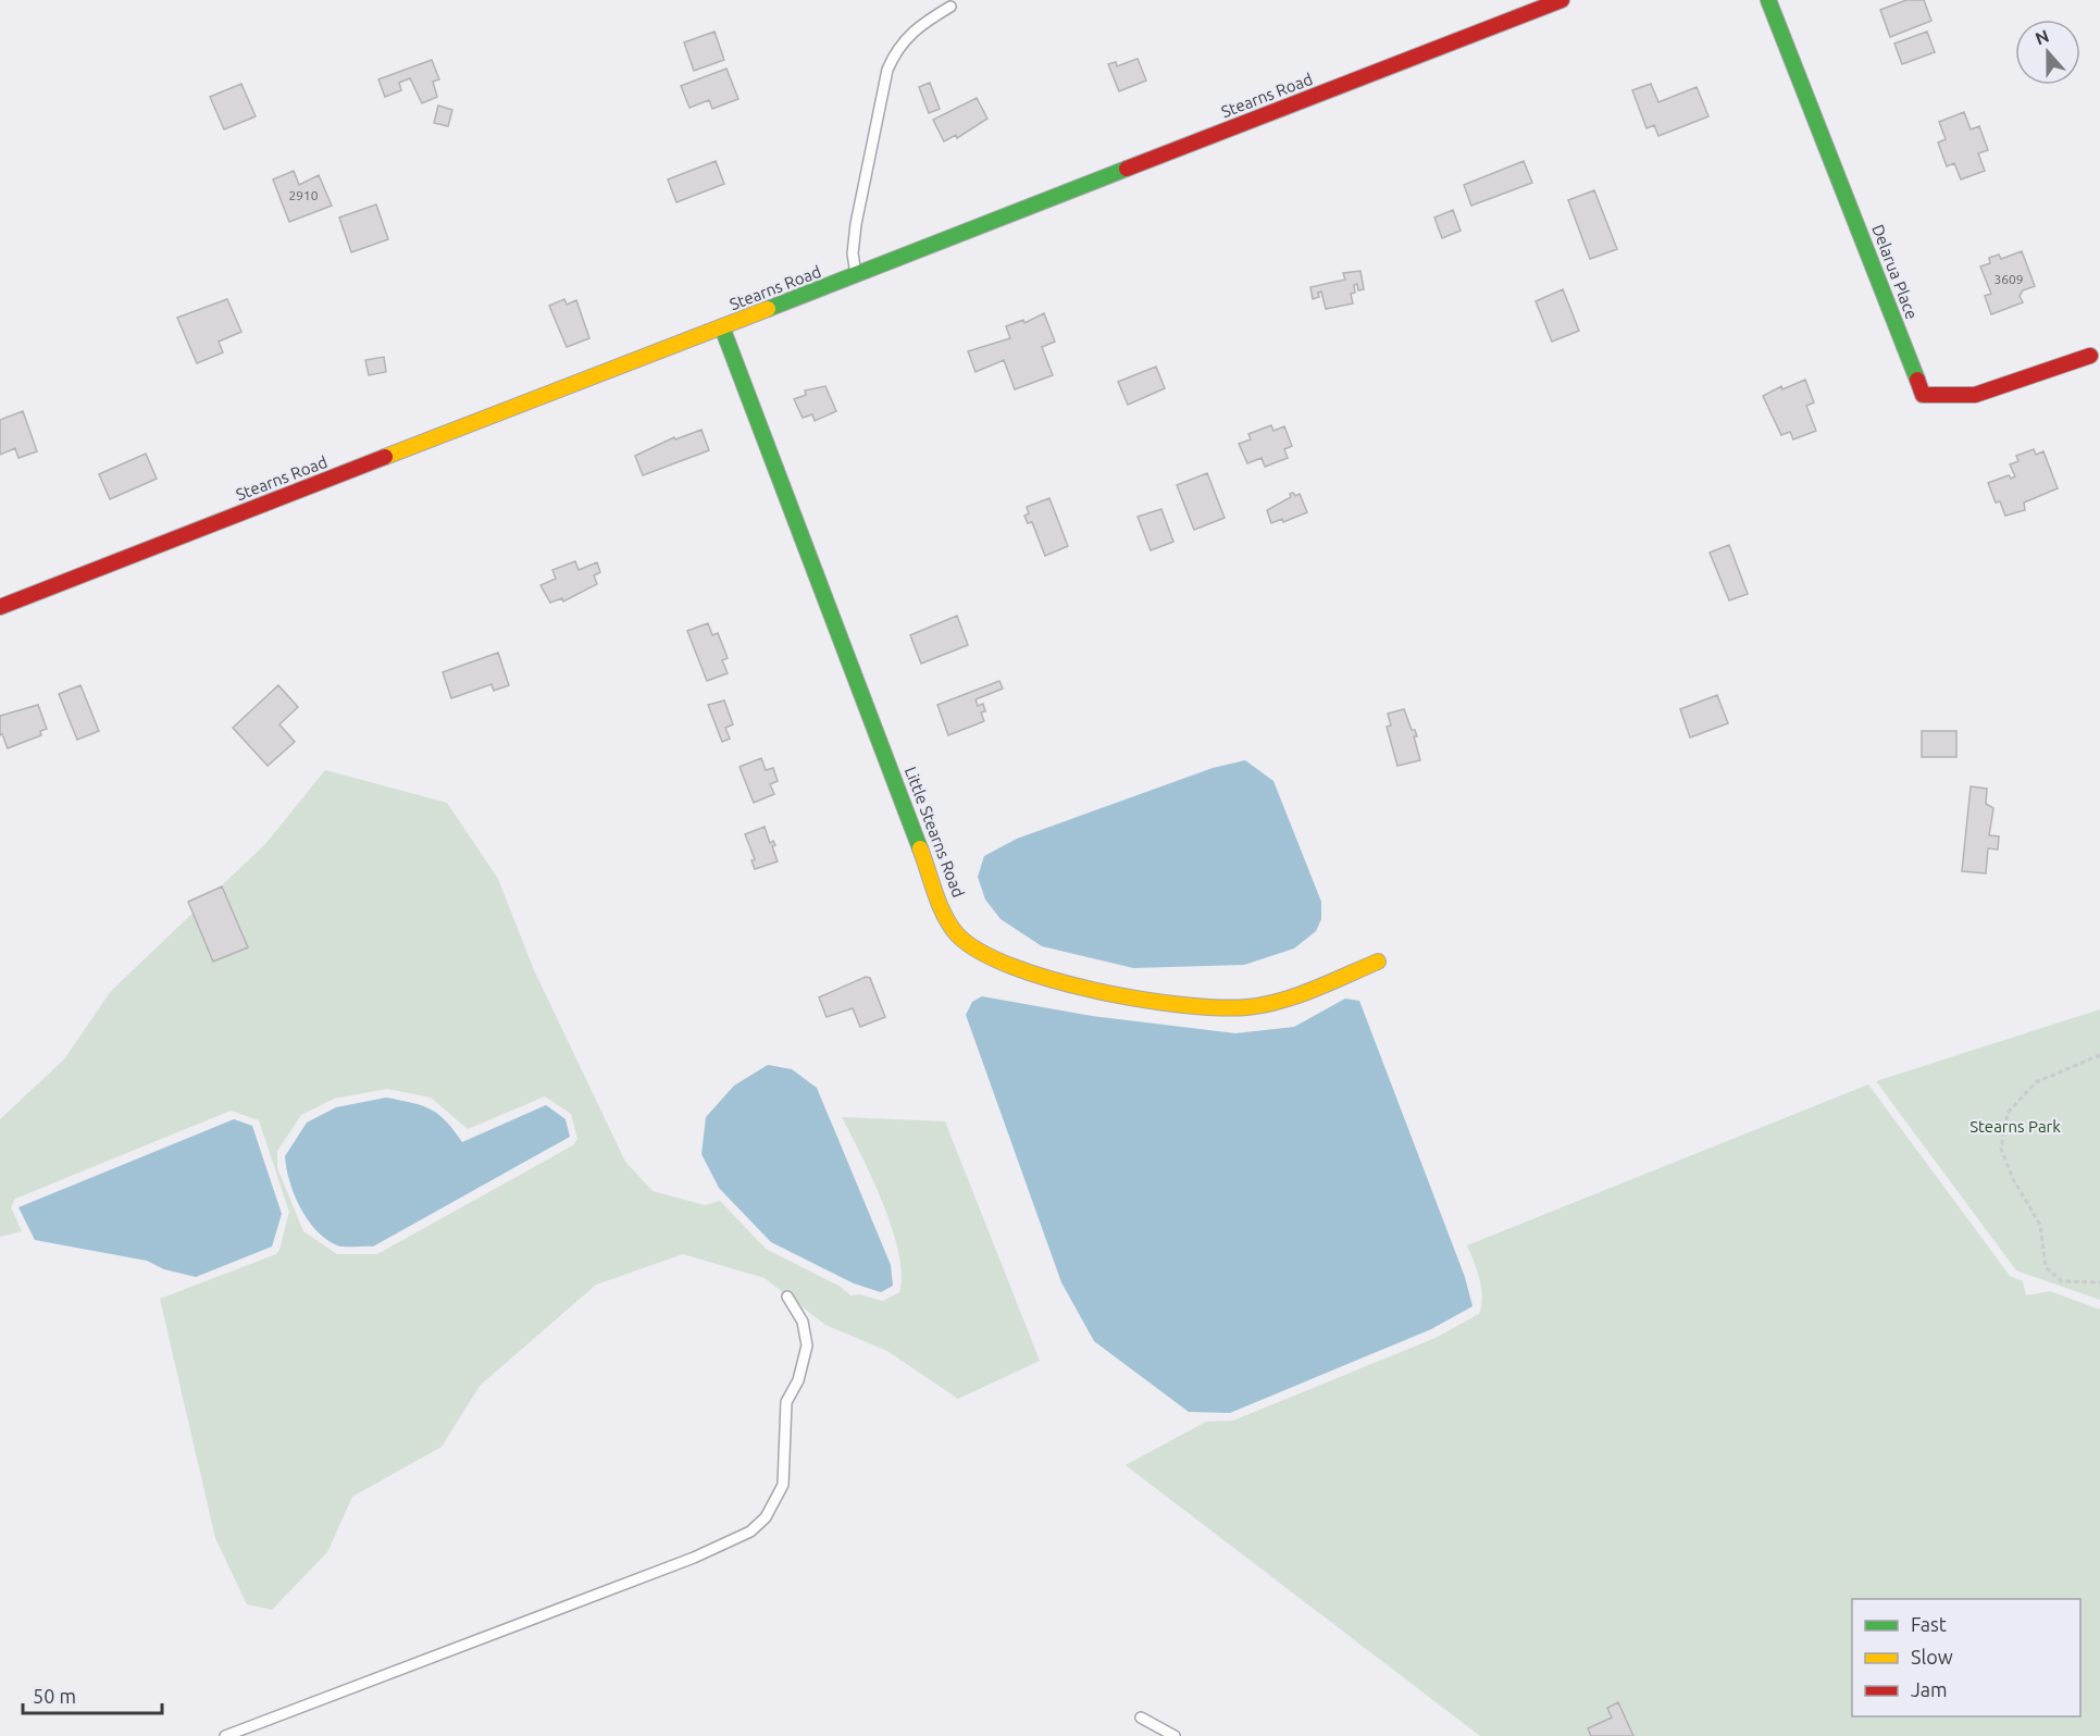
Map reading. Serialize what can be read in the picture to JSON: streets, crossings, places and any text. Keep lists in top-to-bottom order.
{
  "streets": {
    "street": ["Stearns Road", "Delarua Place", "Little Stearns Road"]
  },
  "crossings": [
    ["Stearns Road", "Little Stearns Road"]
  ],
  "parks": ["Stearns Park"],
  "house_numbers": ["2910", "3609"],
  "legend": ["Fast", "Slow", "Jam"],
  "scale_bar": "50 m",
  "north": "top"
}
